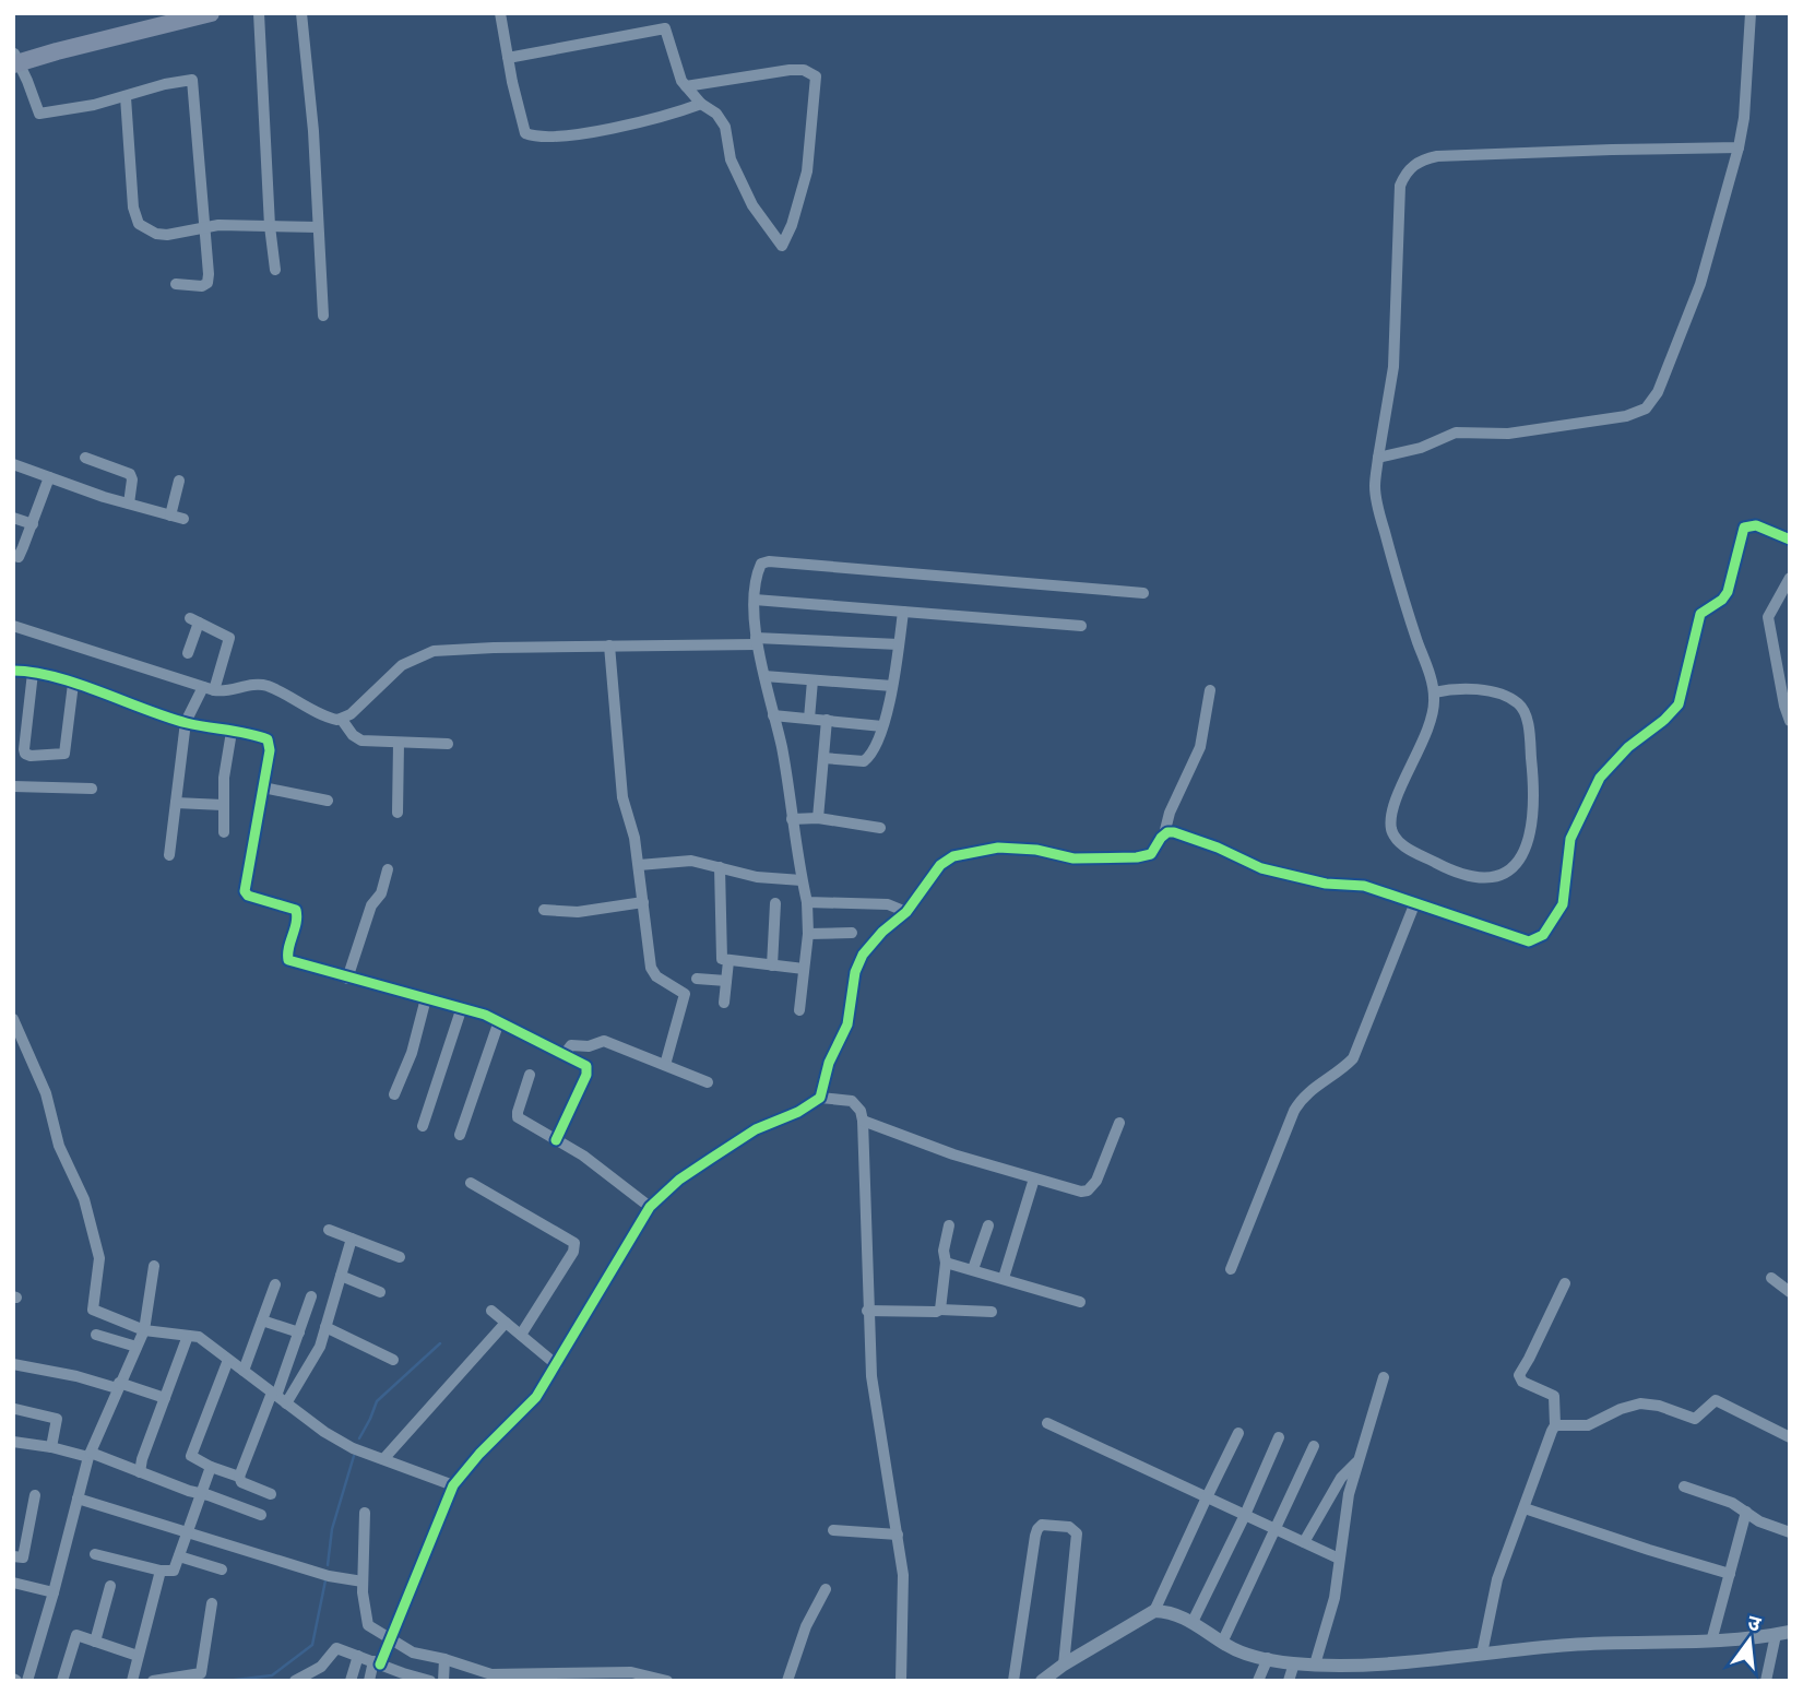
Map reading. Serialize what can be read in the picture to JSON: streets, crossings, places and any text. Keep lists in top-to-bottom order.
{
  "north": "top"
}
